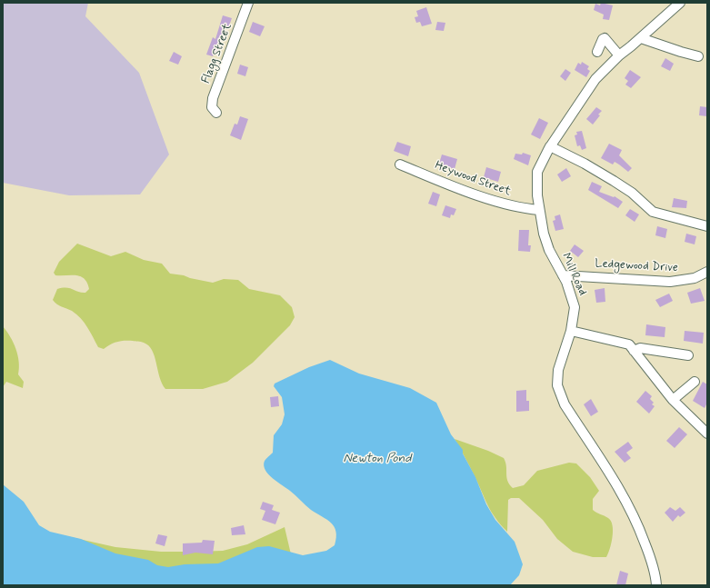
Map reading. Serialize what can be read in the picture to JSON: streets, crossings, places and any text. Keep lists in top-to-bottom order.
{
  "streets": {
    "street": [
      "Flagg Street",
      "Heywood Street",
      "Ledgewood Drive",
      "Mill Road"
    ]
  },
  "crossings": [
    ["Heywood Street", "Mill Road"],
    ["Ledgewood Drive", "Mill Road"]
  ],
  "water": ["Newton Pond"]
}
